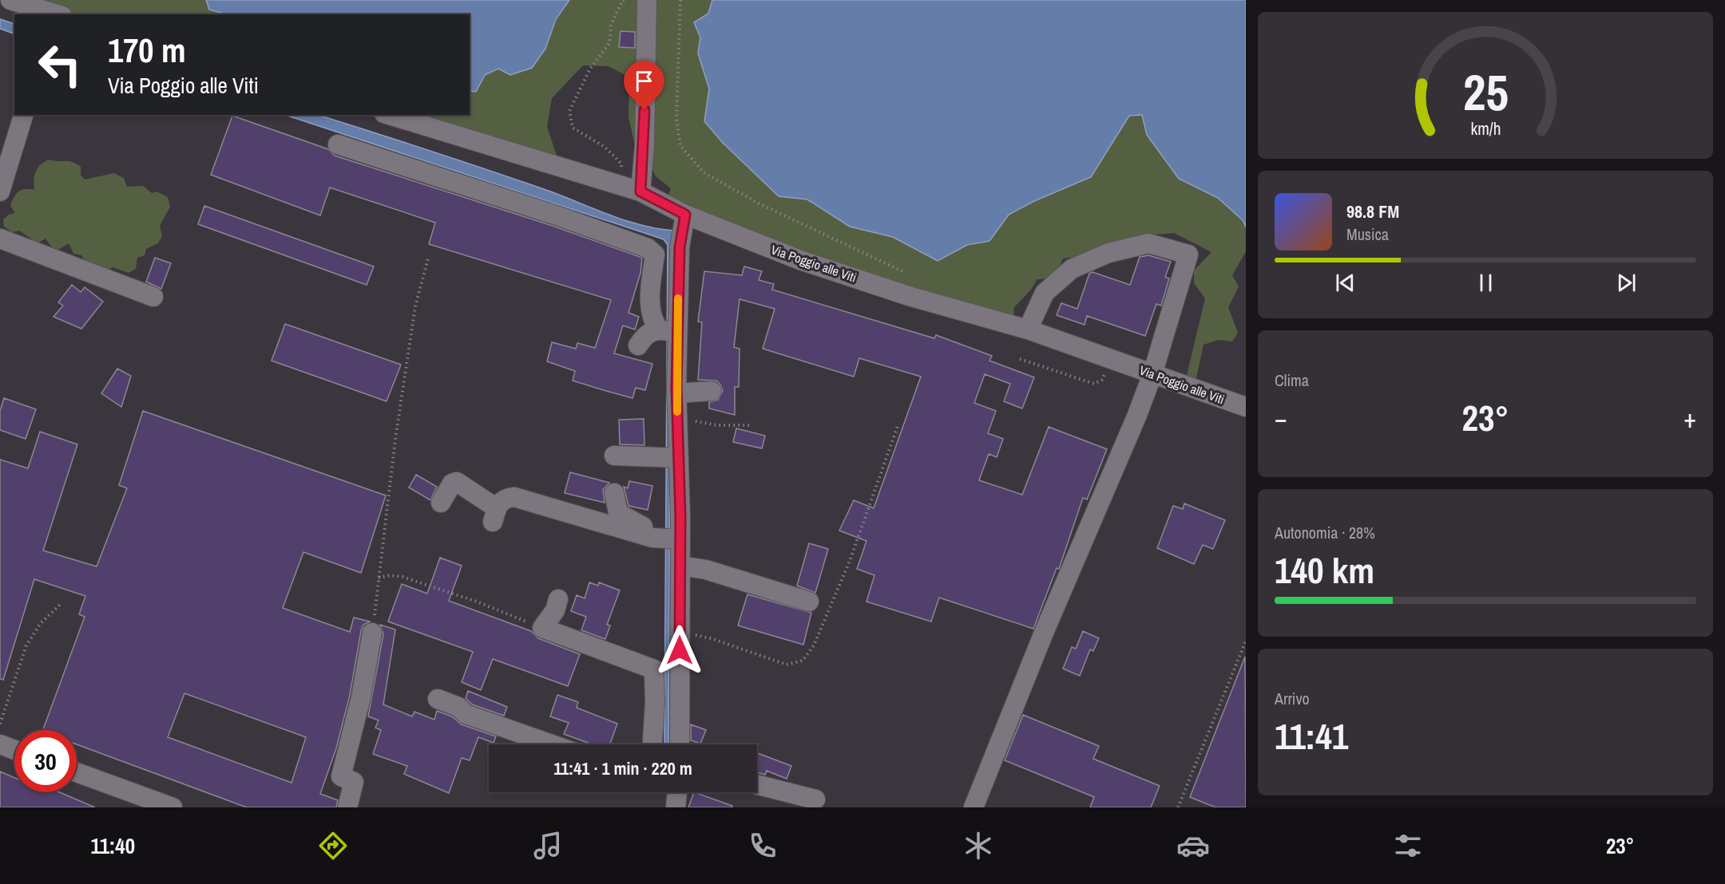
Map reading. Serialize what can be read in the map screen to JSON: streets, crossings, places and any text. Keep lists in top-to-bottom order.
{
  "streets": {
    "street": ["Via Poggio alle Viti"]
  },
  "page": {
    "turn": ["170 m", "Via Poggio alle Viti"],
    "song": ["98.8 FM", "Musica"],
    "tile": [
      "Clima",
      ["Autonomia · 28%", "140 km"],
      ["Arrivo", "11:41"]
    ],
    "heat": ["−", "23°", "+"],
    "limit": "30",
    "trip": "11:41 · 1 min · 220 m",
    "tabs": ["11:40", "23°"],
    "gauge": ["25", "km/h"]
  }
}
